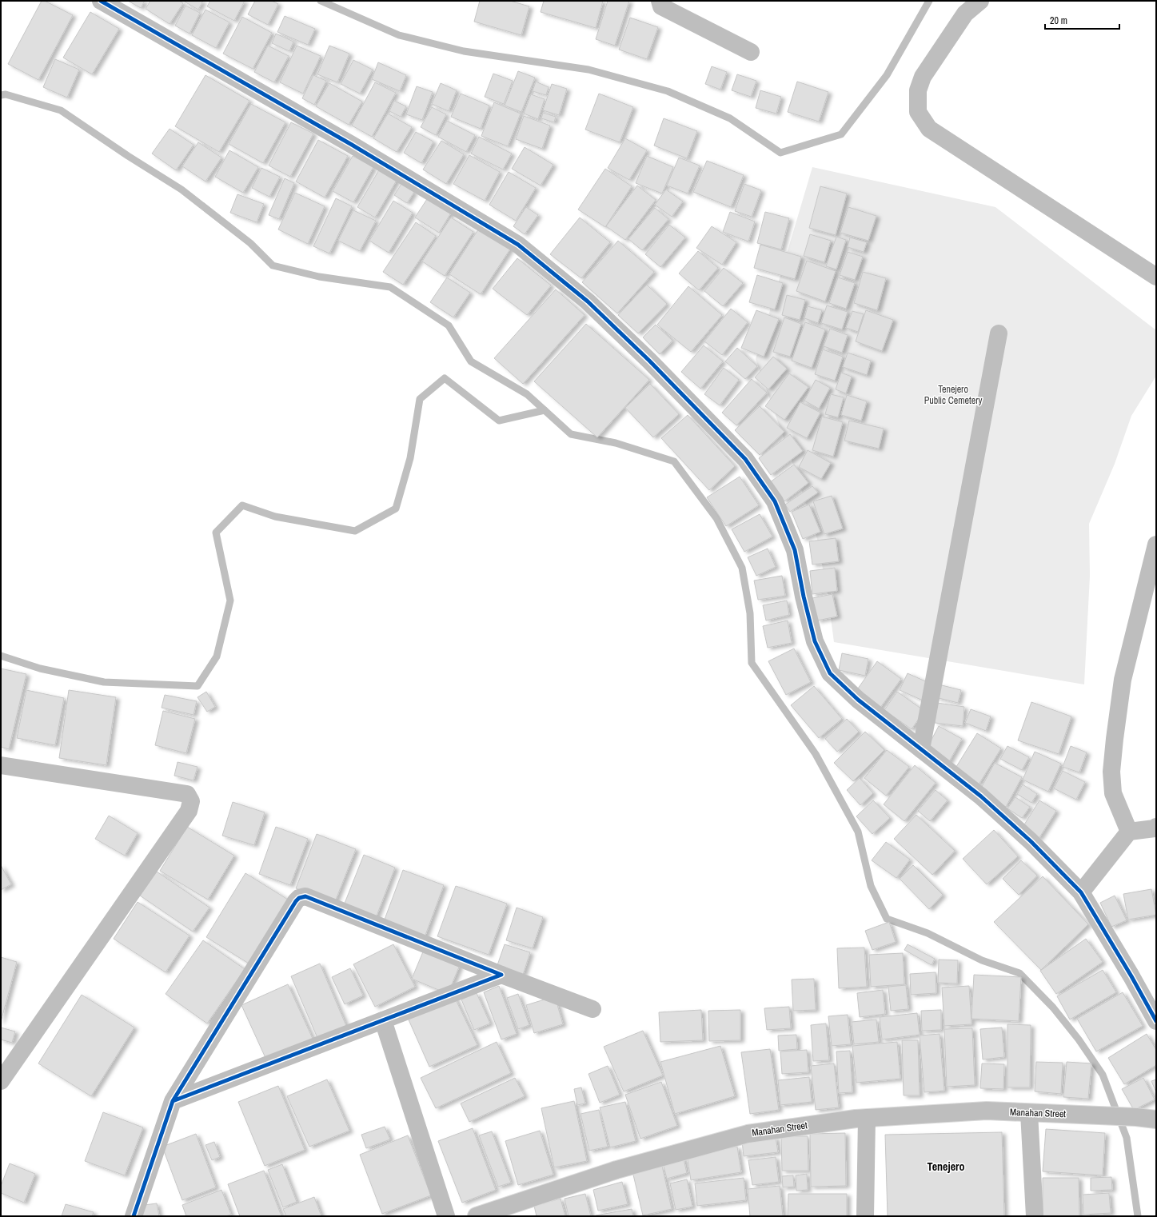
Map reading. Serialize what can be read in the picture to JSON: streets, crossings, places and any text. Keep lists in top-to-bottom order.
{
  "streets": {
    "street": ["Manahan Street"]
  },
  "districts": ["Tenejero"],
  "parks": ["Tenejero Public Cemetery"],
  "scale_bar": "20 m"
}
